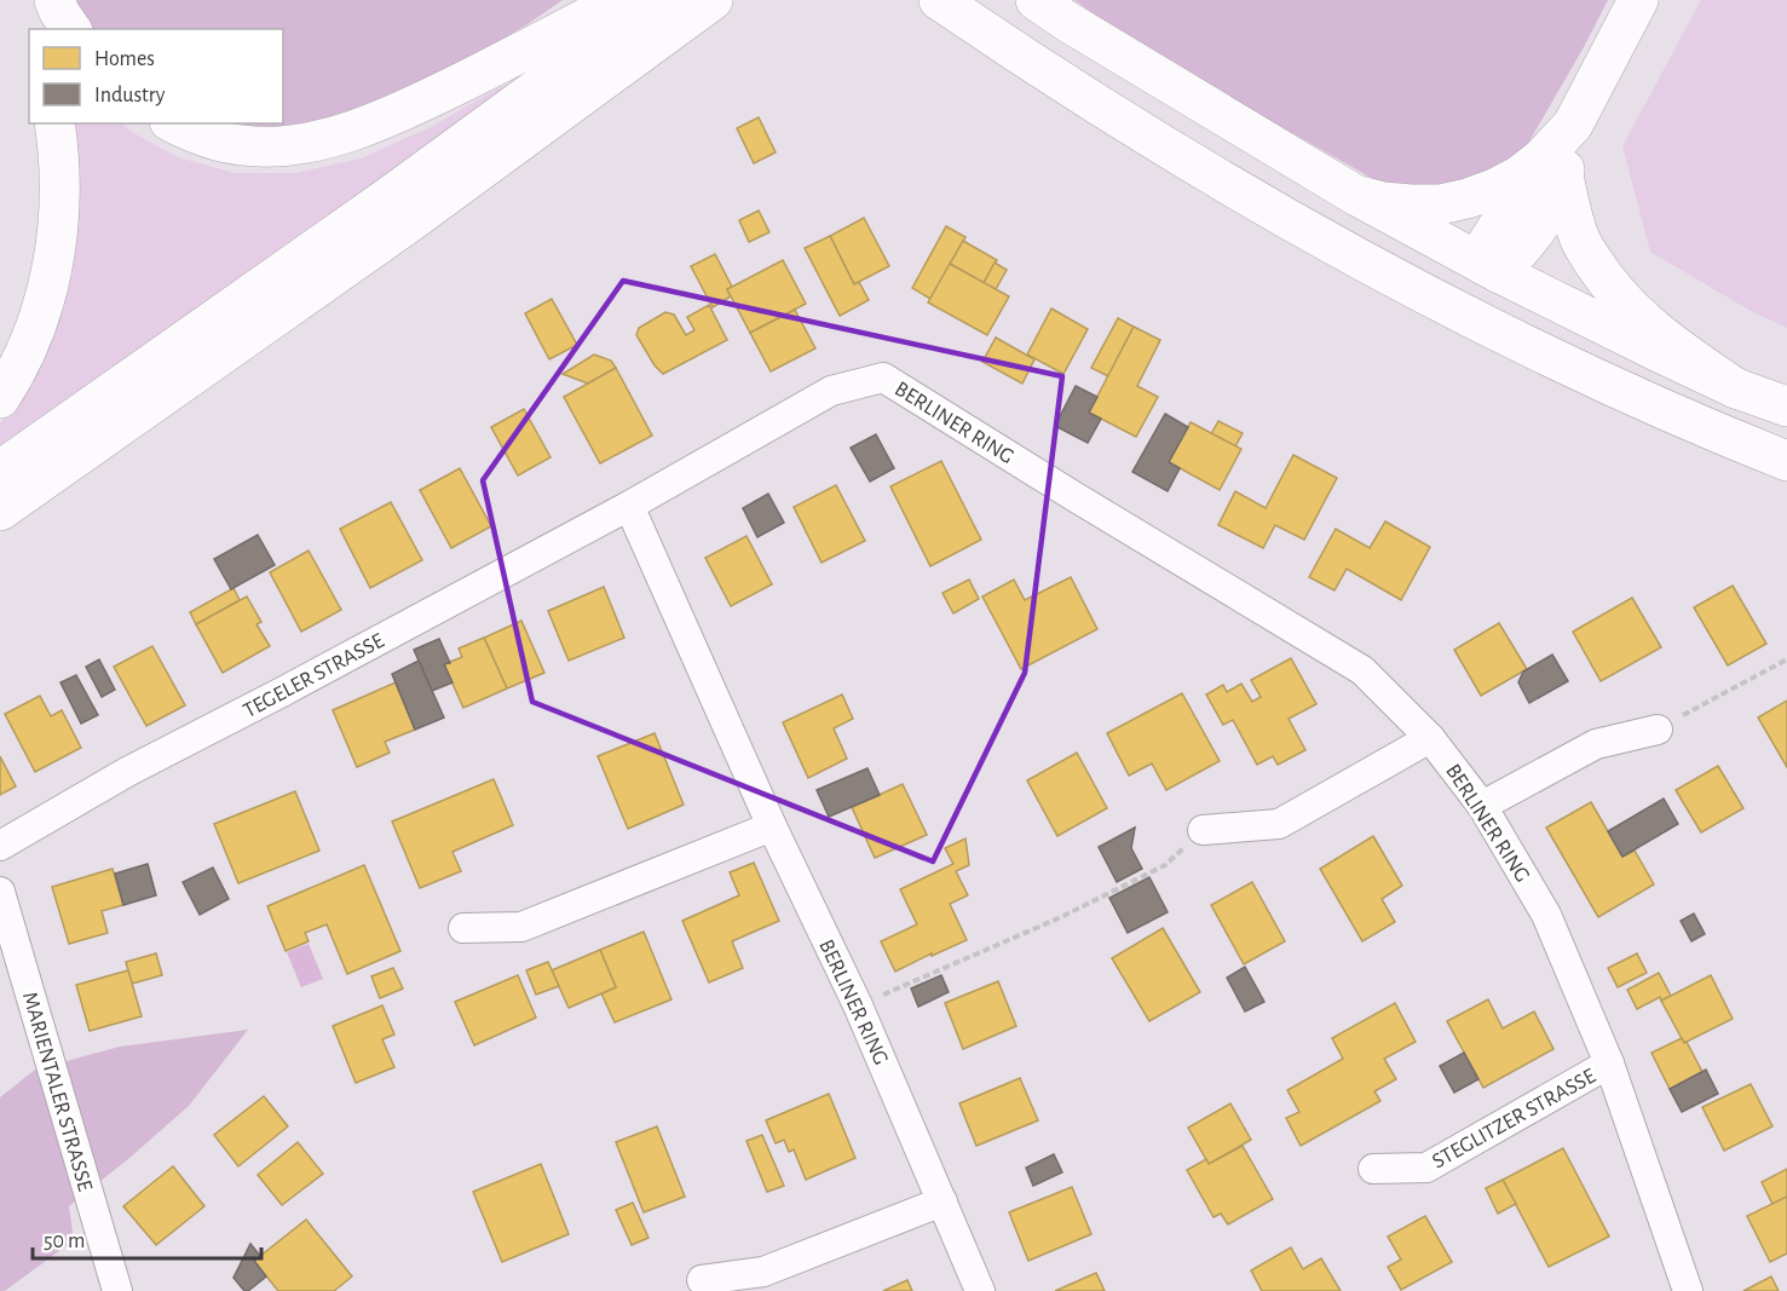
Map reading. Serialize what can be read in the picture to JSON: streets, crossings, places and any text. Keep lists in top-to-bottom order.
{
  "streets": {
    "street": [
      "BERLINER RING",
      "TEGELER STRASSE",
      "MARIENTALER STRASSE",
      "STEGLITZER STRASSE"
    ]
  },
  "crossings": [
    ["BERLINER RING", "TEGELER STRASSE"],
    ["BERLINER RING", "STEGLITZER STRASSE"]
  ],
  "legend": ["Homes", "Industry"],
  "scale_bar": "50 m"
}
